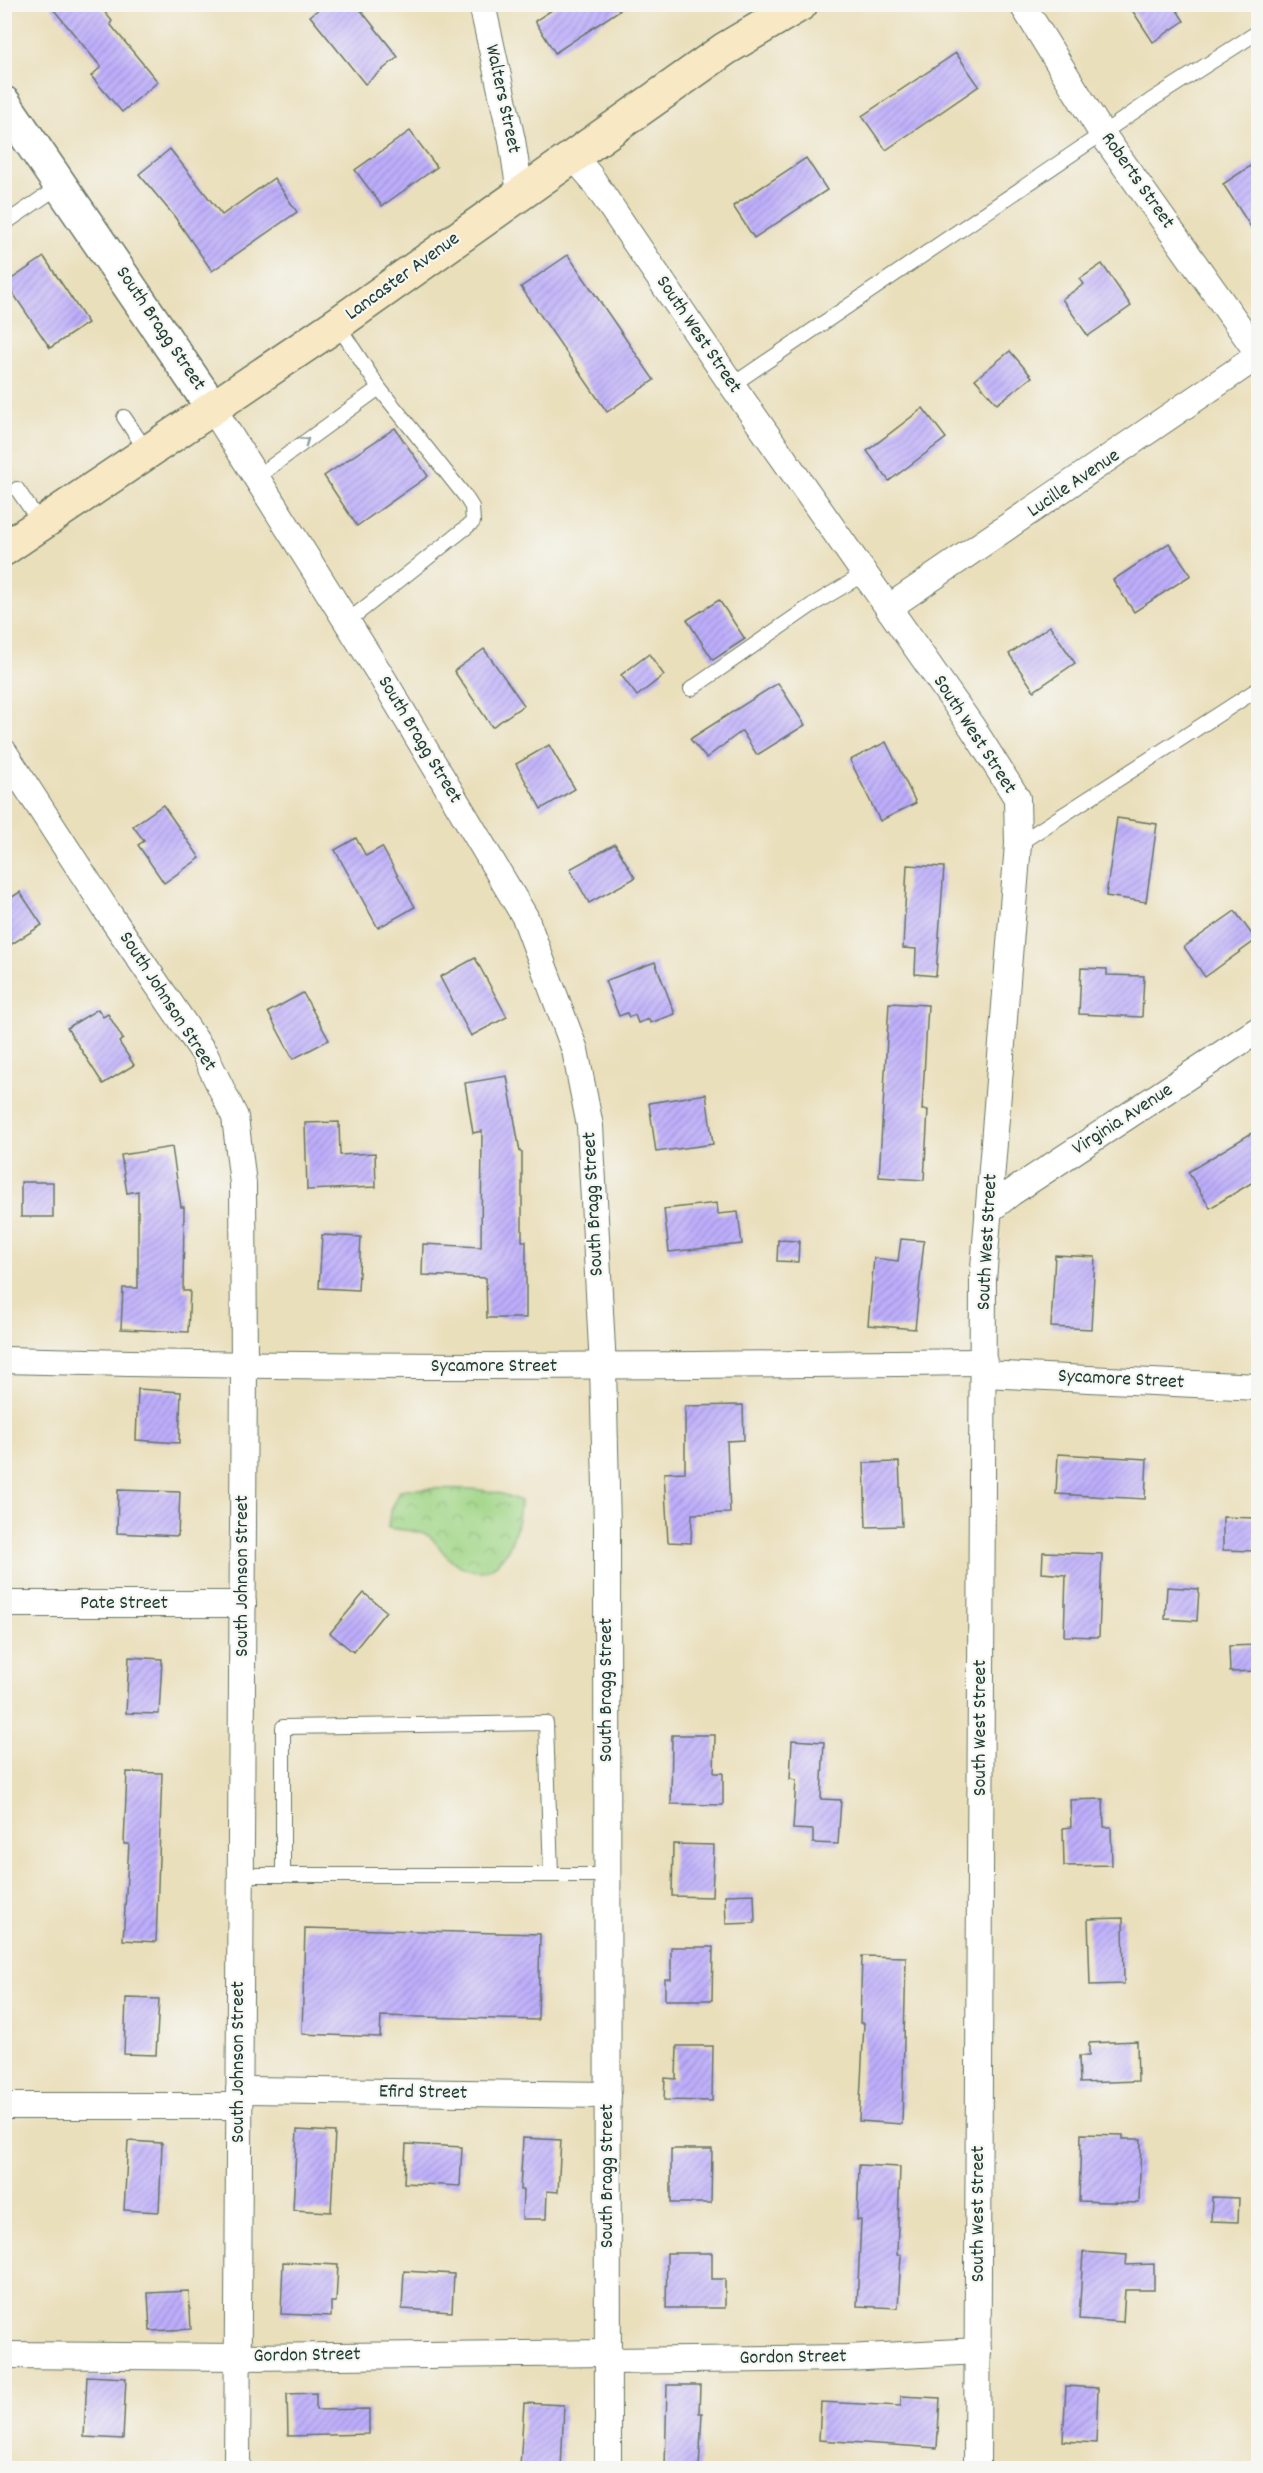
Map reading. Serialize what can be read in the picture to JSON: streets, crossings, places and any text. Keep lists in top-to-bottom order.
{
  "streets": {
    "main road": ["Lancaster Avenue"],
    "street": [
      "Walters Street",
      "Roberts Street",
      "South Bragg Street",
      "South West Street",
      "Lucille Avenue",
      "South Johnson Street",
      "Virginia Avenue",
      "Sycamore Street",
      "Pate Street",
      "Efird Street",
      "Gordon Street"
    ]
  },
  "crossings": [
    ["Walters Street", "Lancaster Avenue"],
    ["Roberts Street", "Lucille Avenue"],
    ["Lancaster Avenue", "South Bragg Street"],
    ["Lancaster Avenue", "South West Street"],
    ["South Bragg Street", "Sycamore Street"],
    ["South Bragg Street", "Efird Street"],
    ["South Bragg Street", "Gordon Street"],
    ["South West Street", "Lucille Avenue"],
    ["South West Street", "Virginia Avenue"],
    ["South West Street", "Sycamore Street"],
    ["South West Street", "Gordon Street"],
    ["South Johnson Street", "Sycamore Street"],
    ["South Johnson Street", "Pate Street"],
    ["South Johnson Street", "Efird Street"],
    ["South Johnson Street", "Gordon Street"]
  ]
}
